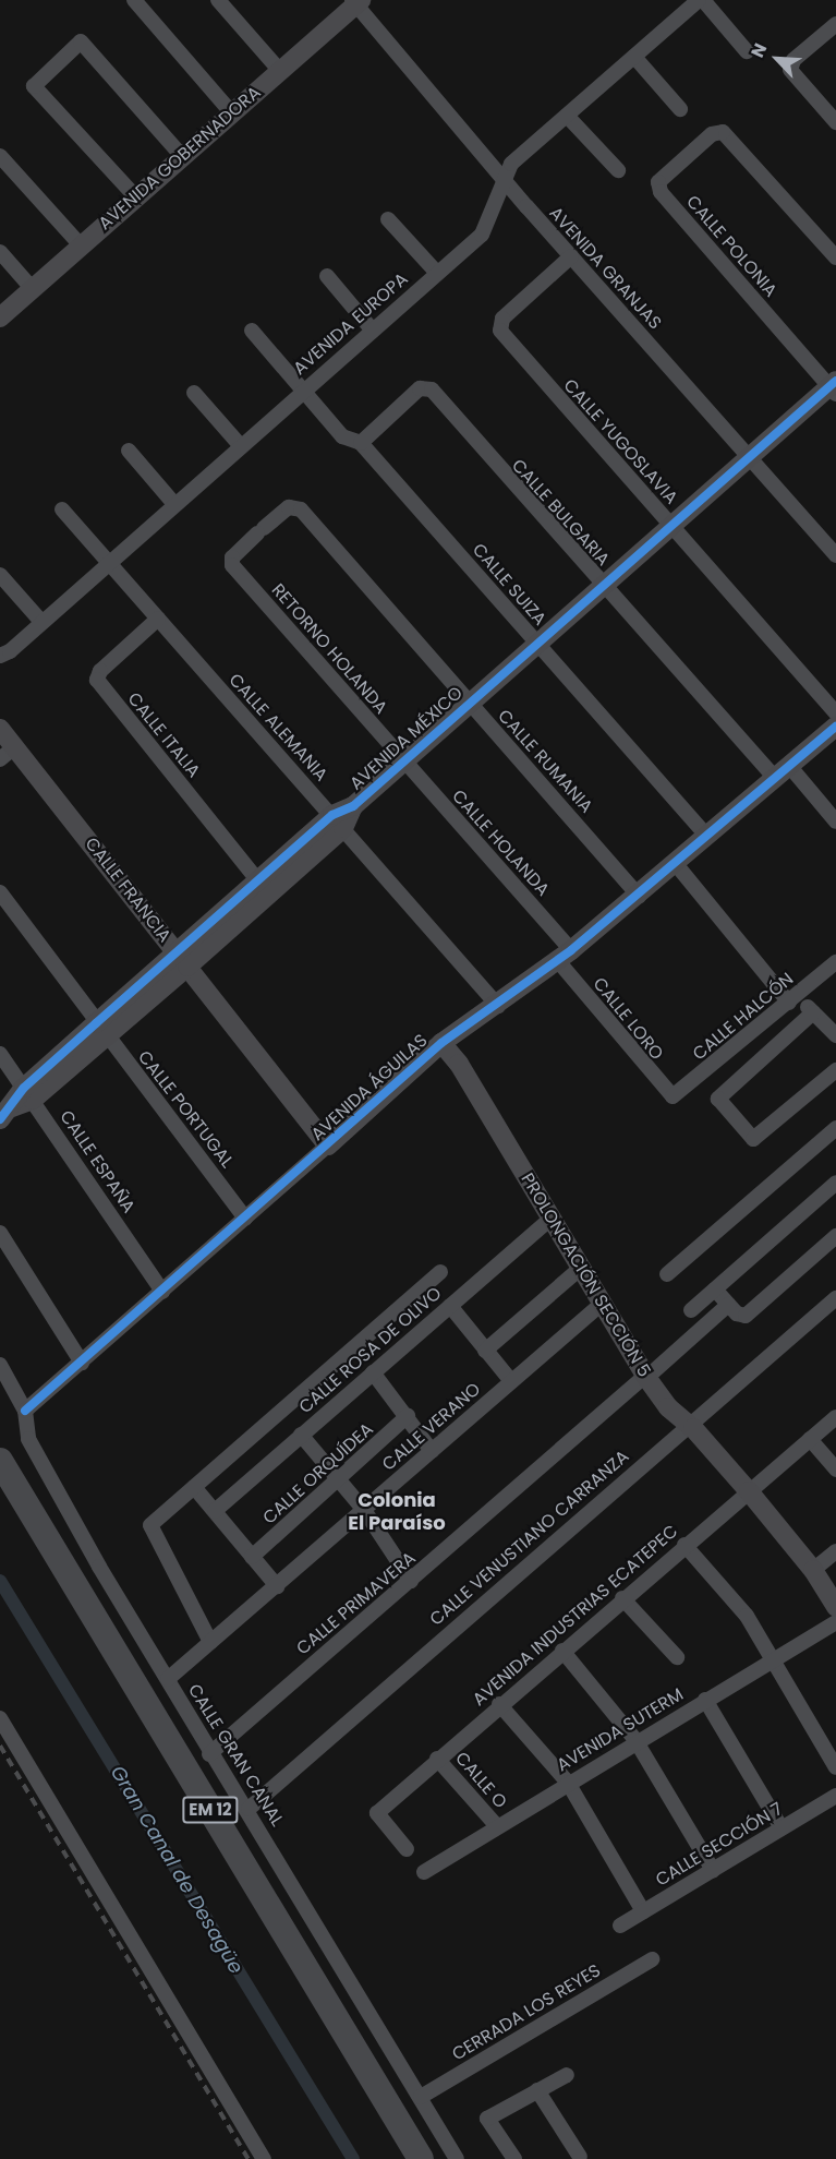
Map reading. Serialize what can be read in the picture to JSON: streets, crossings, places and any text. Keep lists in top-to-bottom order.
{
  "streets": {
    "highway": ["EM 12"],
    "street": [
      "AVENIDA GOBERNADORA",
      "CALLE POLONIA",
      "AVENIDA GRANJAS",
      "AVENIDA EUROPA",
      "CALLE YUGOSLAVIA",
      "CALLE BULGARIA",
      "CALLE SUIZA",
      "RETORNO HOLANDA",
      "CALLE ALEMANIA",
      "CALLE ITALIA",
      "AVENIDA MÉXICO",
      "CALLE RUMANIA",
      "CALLE HOLANDA",
      "CALLE FRANCIA",
      "CALLE HALCÓN",
      "CALLE LORO",
      "AVENIDA ÁGUILAS",
      "CALLE PORTUGAL",
      "CALLE ESPAÑA",
      "PROLONGACIÓN SECCIÓN 5",
      "CALLE ROSA DE OLIVO",
      "CALLE VERANO",
      "CALLE ORQUÍDEA",
      "CALLE VENUSTIANO CARRANZA",
      "CALLE PRIMAVERA",
      "AVENIDA INDUSTRIAS ECATEPEC",
      "AVENIDA SUTERM",
      "CALLE GRAN CANAL",
      "CALLE O",
      "CALLE SECCIÓN 7",
      "CERRADA LOS REYES"
    ]
  },
  "crossings": [
    ["AVENIDA GOBERNADORA", "AVENIDA GRANJAS"],
    ["CALLE POLONIA", "AVENIDA MÉXICO"],
    ["AVENIDA GRANJAS", "AVENIDA EUROPA"],
    ["AVENIDA GRANJAS", "CALLE YUGOSLAVIA"],
    ["AVENIDA GRANJAS", "AVENIDA MÉXICO"],
    ["AVENIDA EUROPA", "CALLE SUIZA"],
    ["AVENIDA EUROPA", "CALLE ALEMANIA"],
    ["CALLE YUGOSLAVIA", "AVENIDA MÉXICO"],
    ["CALLE BULGARIA", "CALLE SUIZA"],
    ["CALLE BULGARIA", "AVENIDA MÉXICO"],
    ["CALLE BULGARIA", "AVENIDA ÁGUILAS"],
    ["CALLE SUIZA", "AVENIDA MÉXICO"],
    ["CALLE SUIZA", "AVENIDA ÁGUILAS"],
    ["RETORNO HOLANDA", "AVENIDA MÉXICO"],
    ["RETORNO HOLANDA", "CALLE RUMANIA"],
    ["RETORNO HOLANDA", "CALLE HOLANDA"],
    ["CALLE ALEMANIA", "CALLE ITALIA"],
    ["CALLE ALEMANIA", "AVENIDA MÉXICO"],
    ["CALLE ALEMANIA", "AVENIDA ÁGUILAS"],
    ["CALLE ITALIA", "AVENIDA MÉXICO"],
    ["AVENIDA MÉXICO", "CALLE RUMANIA"],
    ["AVENIDA MÉXICO", "CALLE HOLANDA"],
    ["AVENIDA MÉXICO", "CALLE FRANCIA"],
    ["AVENIDA MÉXICO", "CALLE PORTUGAL"],
    ["AVENIDA MÉXICO", "CALLE ESPAÑA"],
    ["CALLE RUMANIA", "AVENIDA ÁGUILAS"],
    ["CALLE HOLANDA", "CALLE LORO"],
    ["CALLE HOLANDA", "AVENIDA ÁGUILAS"],
    ["CALLE FRANCIA", "AVENIDA ÁGUILAS"],
    ["CALLE HALCÓN", "CALLE LORO"],
    ["CALLE LORO", "AVENIDA ÁGUILAS"],
    ["AVENIDA ÁGUILAS", "CALLE PORTUGAL"],
    ["AVENIDA ÁGUILAS", "CALLE ESPAÑA"],
    ["AVENIDA ÁGUILAS", "PROLONGACIÓN SECCIÓN 5"],
    ["AVENIDA ÁGUILAS", "CALLE GRAN CANAL"],
    ["PROLONGACIÓN SECCIÓN 5", "CALLE ROSA DE OLIVO"],
    ["PROLONGACIÓN SECCIÓN 5", "CALLE VERANO"],
    ["PROLONGACIÓN SECCIÓN 5", "CALLE VENUSTIANO CARRANZA"],
    ["PROLONGACIÓN SECCIÓN 5", "CALLE PRIMAVERA"],
    ["PROLONGACIÓN SECCIÓN 5", "AVENIDA INDUSTRIAS ECATEPEC"],
    ["CALLE ROSA DE OLIVO", "CALLE VERANO"],
    ["CALLE VERANO", "CALLE GRAN CANAL"],
    ["CALLE VENUSTIANO CARRANZA", "CALLE GRAN CANAL"],
    ["CALLE PRIMAVERA", "CALLE GRAN CANAL"],
    ["AVENIDA INDUSTRIAS ECATEPEC", "CALLE O"],
    ["AVENIDA SUTERM", "CALLE O"],
    ["CALLE GRAN CANAL", "CERRADA LOS REYES"]
  ],
  "districts": ["Colonia El Paraíso"],
  "water": ["Gran Canal de Desagüe"],
  "north": "top left"
}
